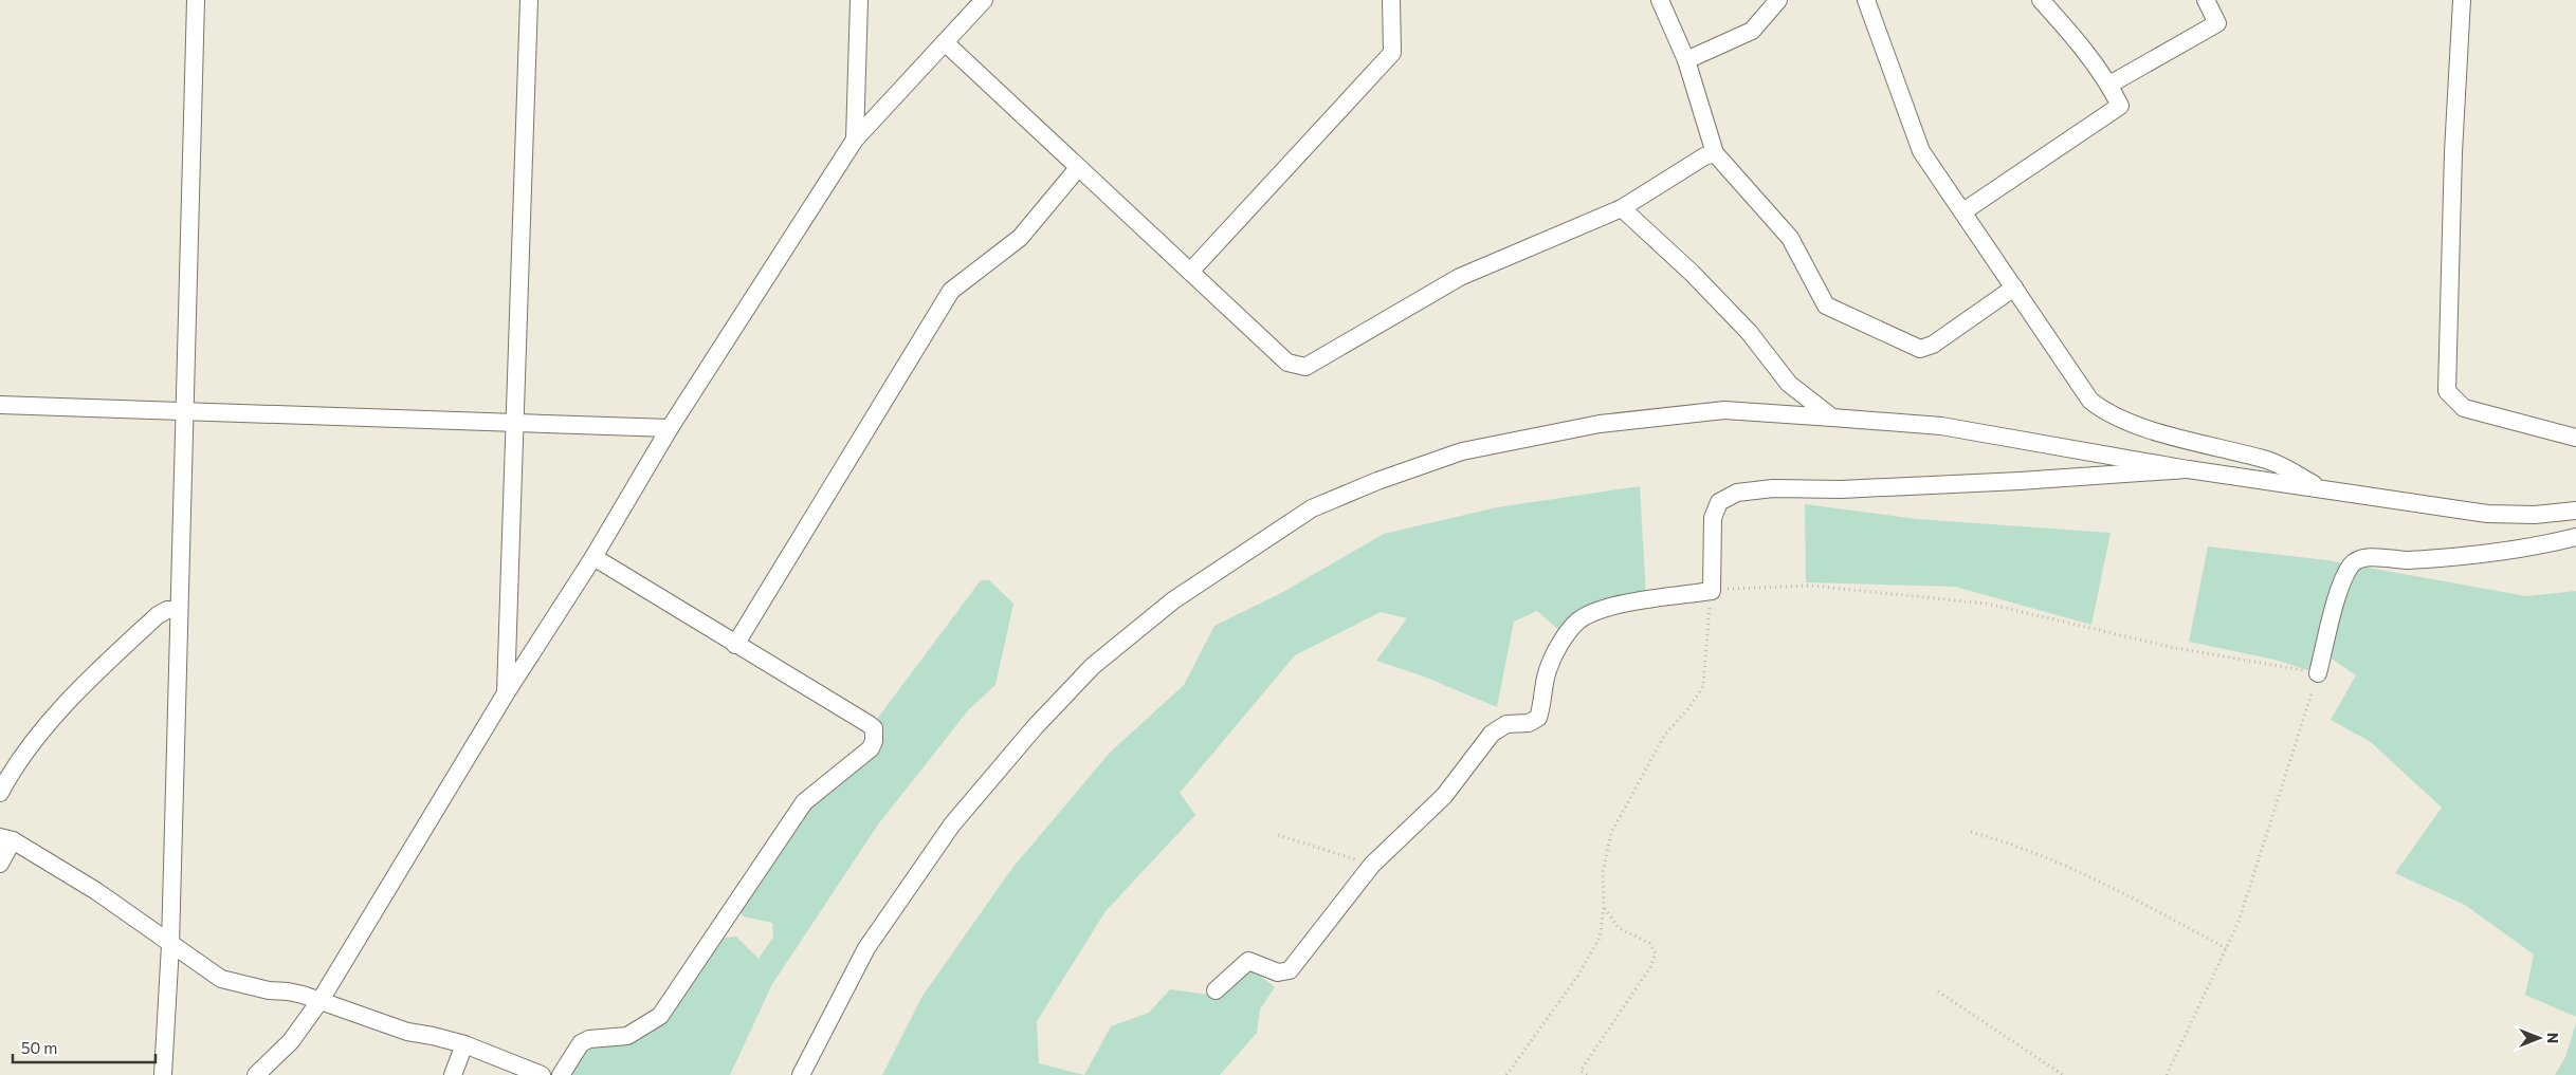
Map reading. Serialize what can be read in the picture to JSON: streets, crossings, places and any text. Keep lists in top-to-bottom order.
{
  "scale_bar": "50 m",
  "north": "right"
}
